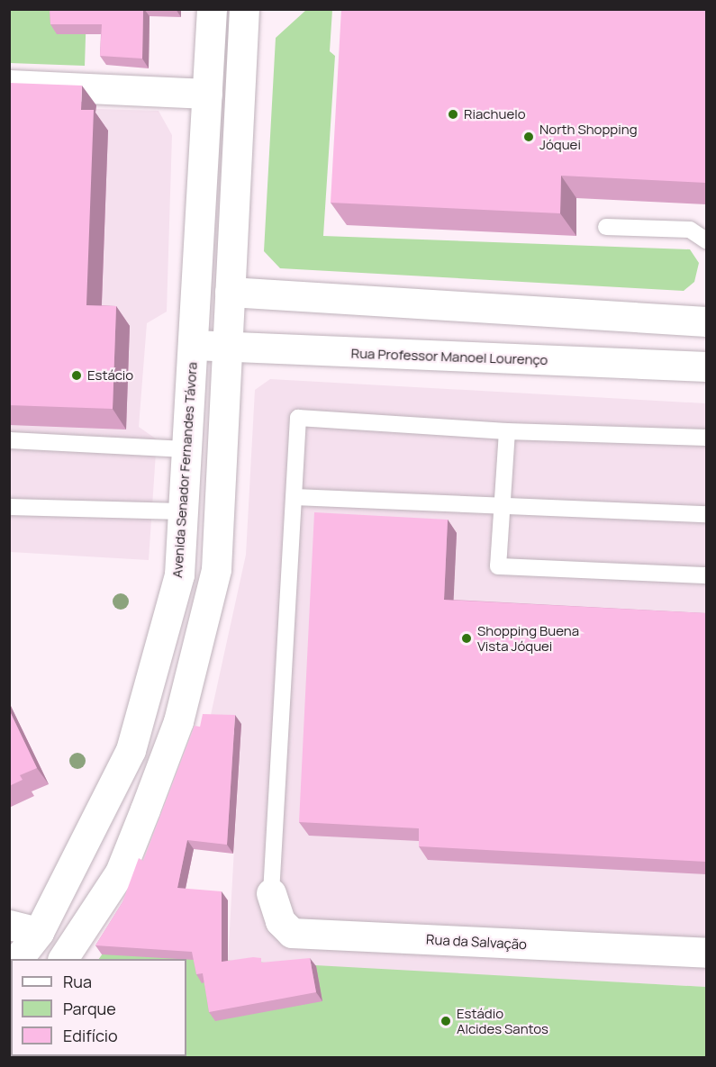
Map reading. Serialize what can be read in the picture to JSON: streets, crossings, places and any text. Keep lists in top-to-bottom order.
{
  "streets": {
    "main road": ["Rua Professor Manoel Lourenço", "Avenida Senador Fernandes Távora", "Rua da Salvação"]
  },
  "crossings": [
    ["Rua Professor Manoel Lourenço", "Avenida Senador Fernandes Távora"]
  ],
  "places": [
    "Riachuelo",
    "North Shopping Jóquei",
    "Estácio",
    "Shopping Buena Vista Jóquei",
    "Estádio Alcides Santos"
  ],
  "legend": ["Rua", "Parque", "Edifício"]
}
